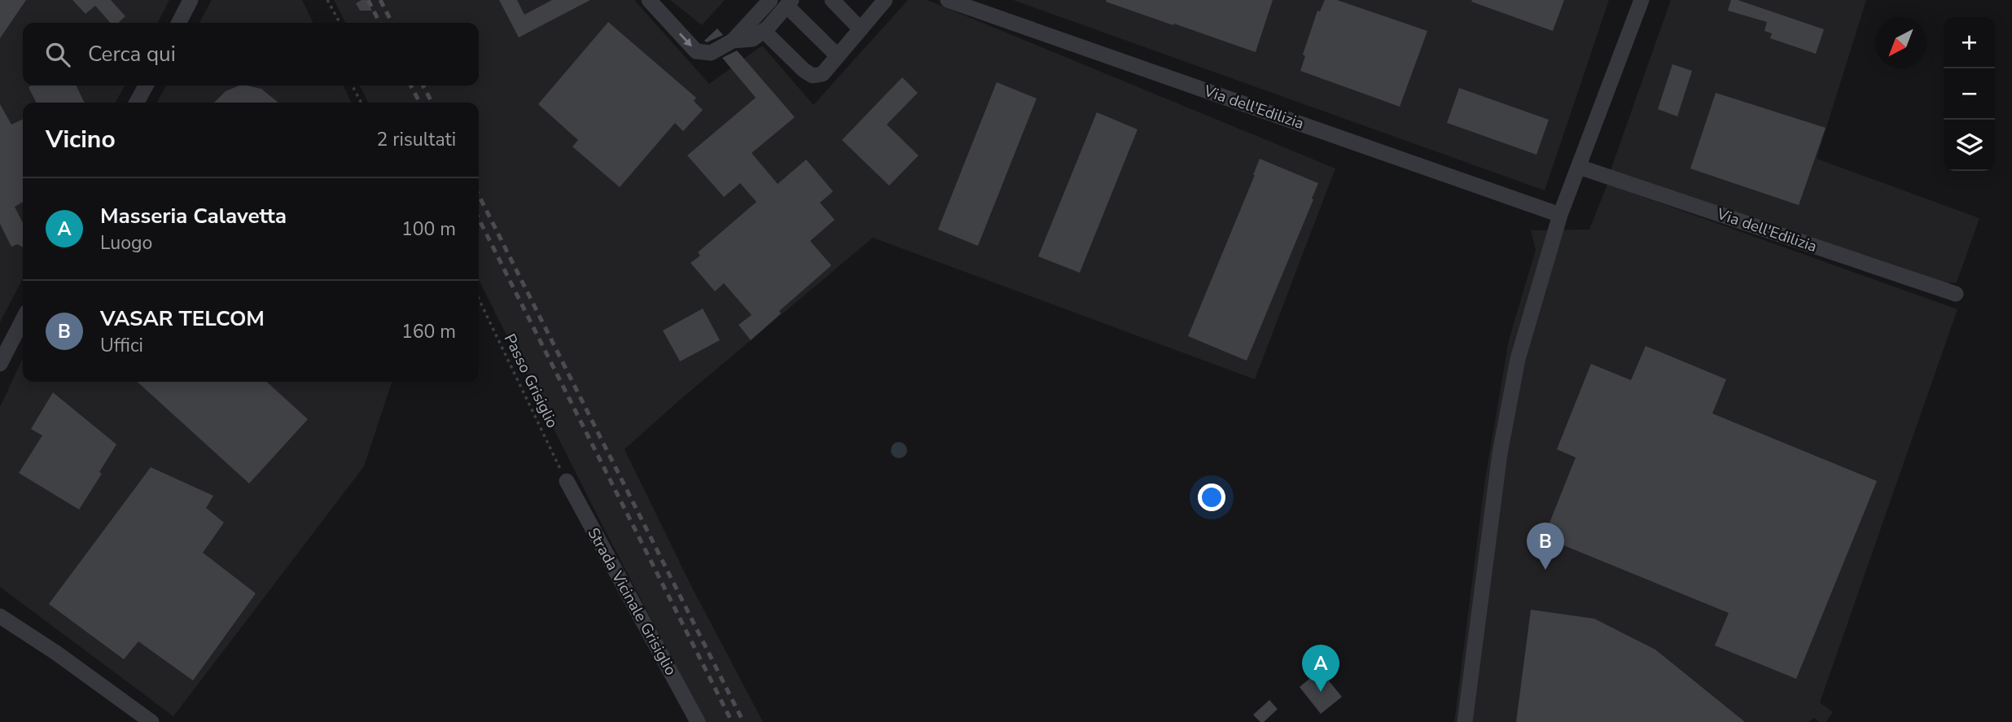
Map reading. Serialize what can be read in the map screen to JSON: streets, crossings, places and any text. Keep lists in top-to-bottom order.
{
  "streets": {
    "street": ["Via dell'Edilizia", "Strada Vicinale Grisiglio"],
    "path": ["Passo Grisiglio"]
  },
  "crossings": [
    ["Passo Grisiglio", "Strada Vicinale Grisiglio"]
  ],
  "north": "bottom left",
  "page": {
    "map_buttons": ["+", "−"],
    "search": "Cerca qui",
    "heading": ["Vicino", "2 risultati"],
    "list": [
      {
        "mark": "A",
        "name": "Masseria Calavetta",
        "note": "Luogo",
        "value": "100 m"
      },
      {
        "mark": "B",
        "name": "VASAR TELCOM",
        "note": "Uffici",
        "value": "160 m"
      }
    ],
    "pins": ["B", "A"]
  }
}
